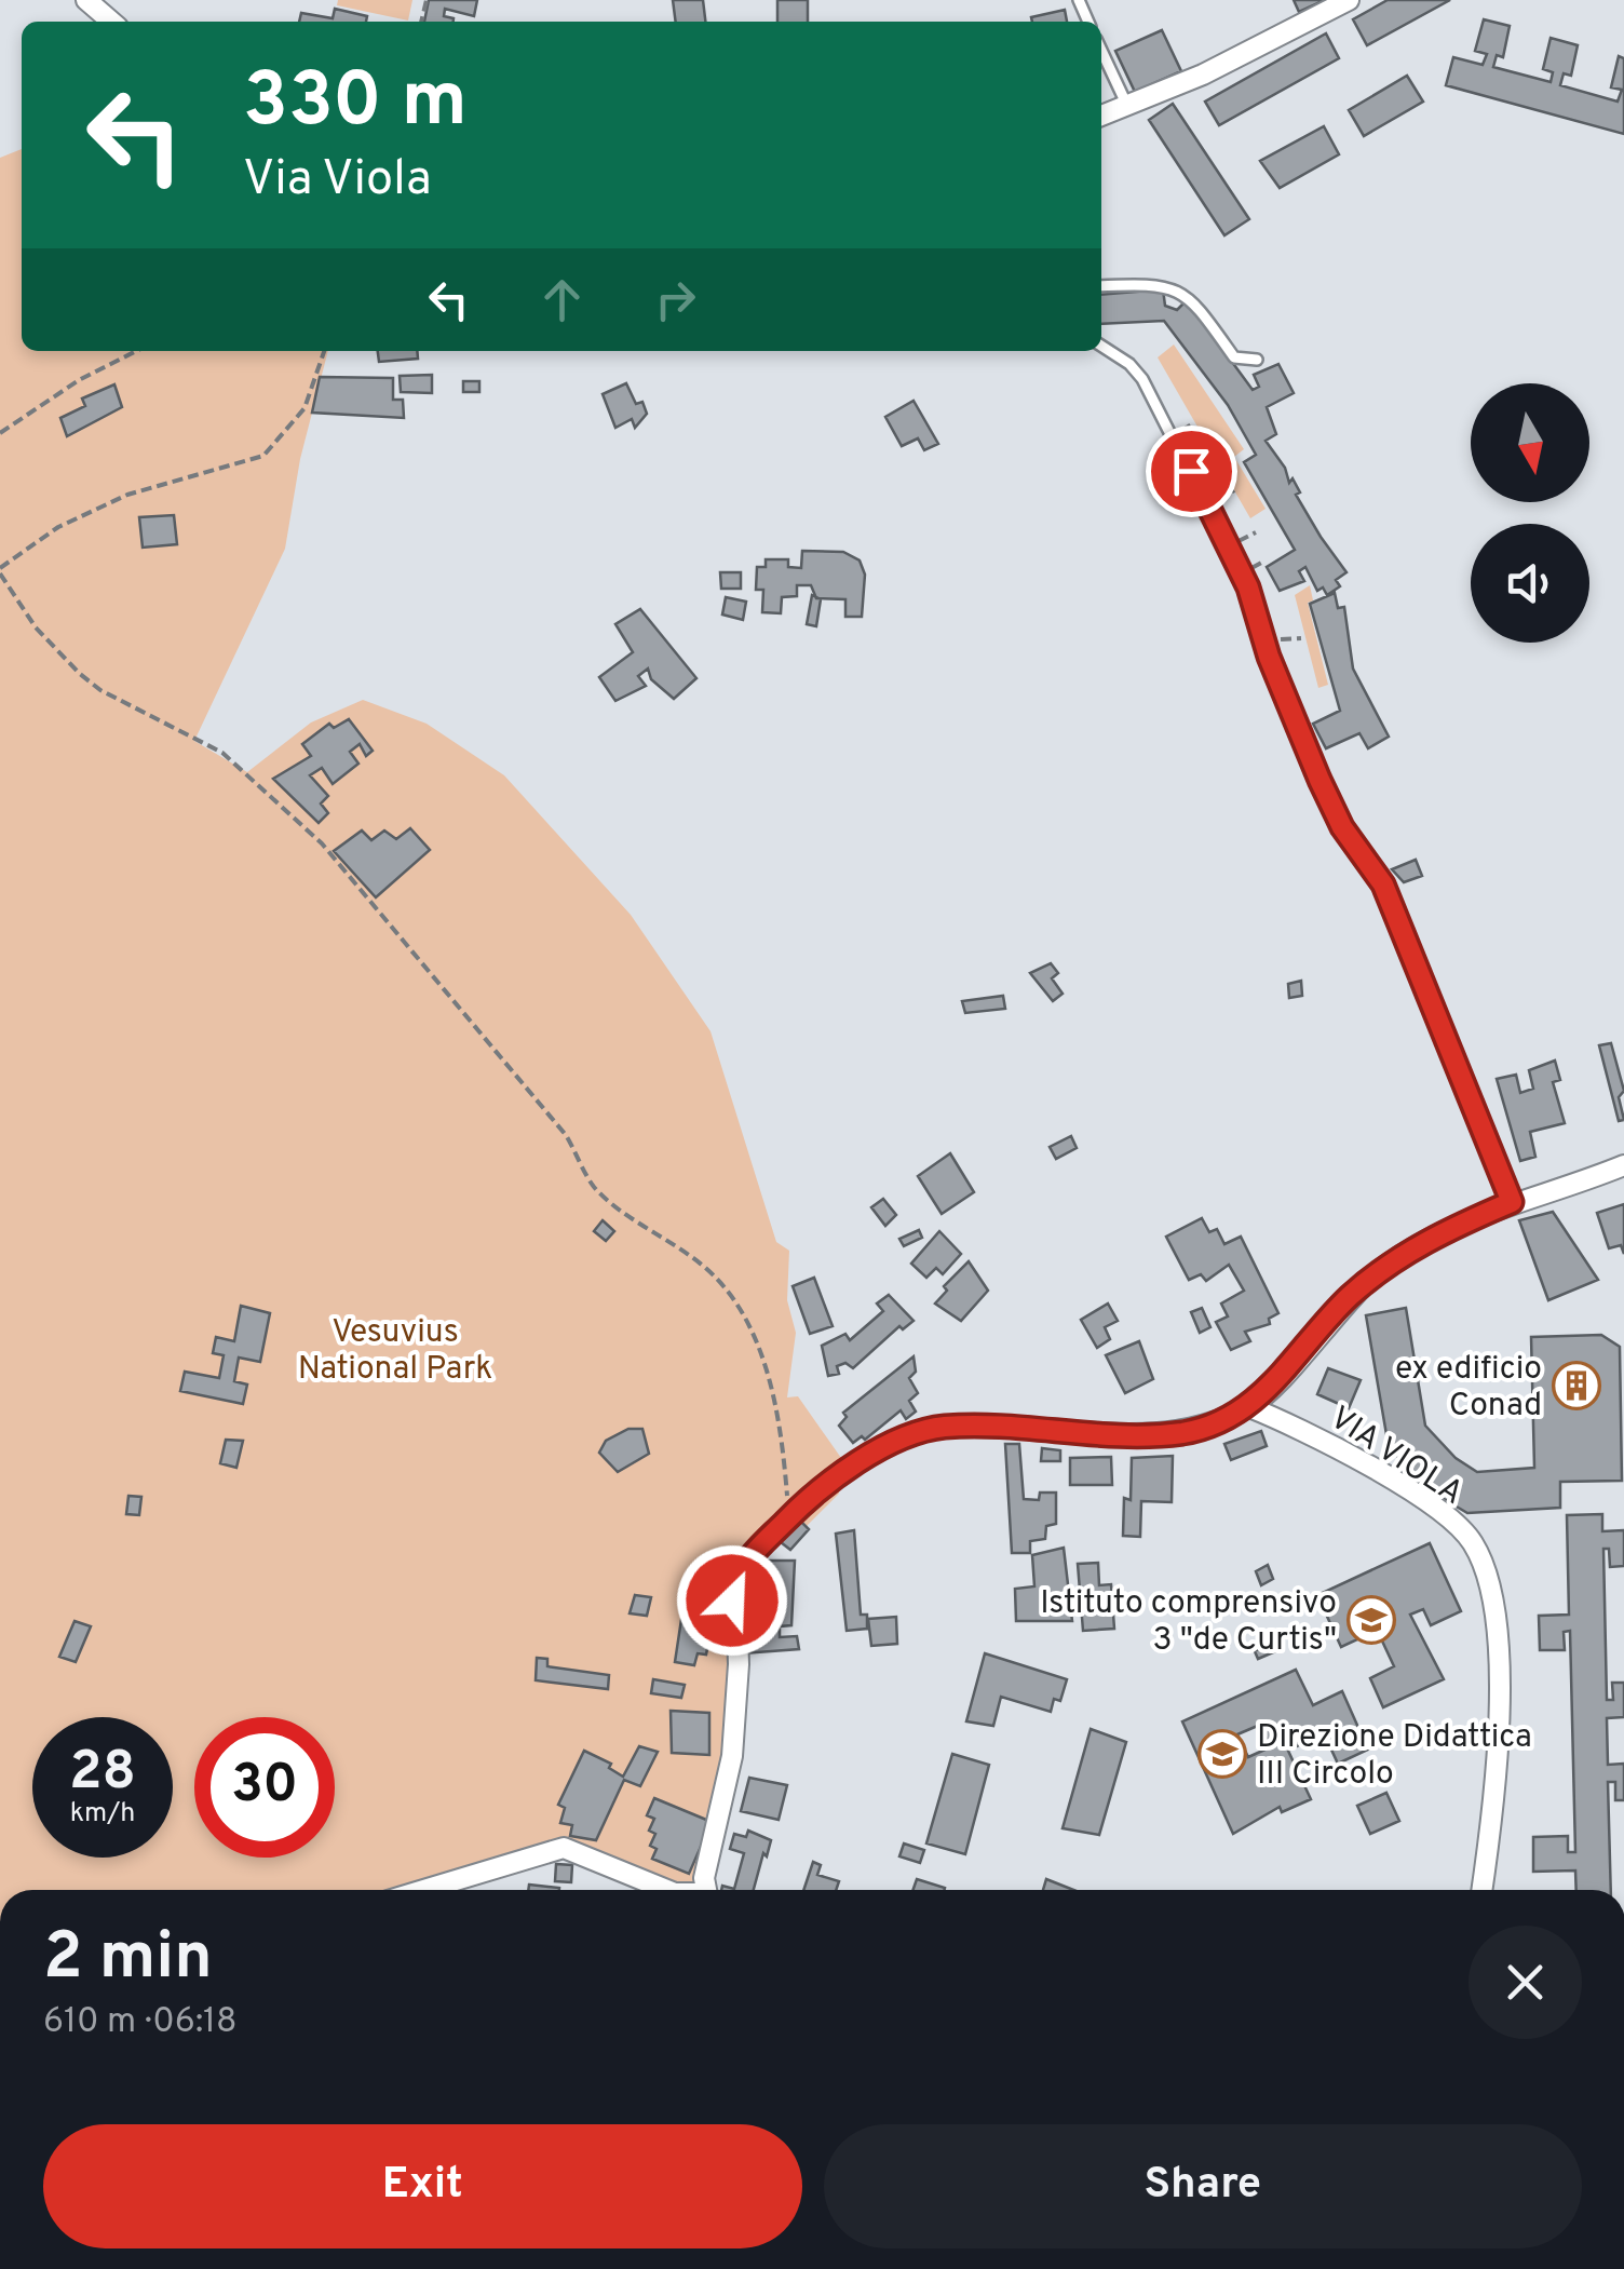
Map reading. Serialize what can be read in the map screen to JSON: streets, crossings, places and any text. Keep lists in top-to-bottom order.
{
  "streets": {
    "street": ["VIA VIOLA"]
  },
  "parks": ["Vesuvius National Park"],
  "places": {
    "building": ["ex edificio Conad"],
    "school or university": ["Istituto comprensivo 3 \"de Curtis\"", "Direzione Didattica III Circolo"]
  },
  "north": "bottom",
  "page": {
    "turn": ["330 m", "Via Viola"],
    "speed": "28 km/h",
    "limit": "30",
    "heading": ["2 min", "610 m · 06:18"],
    "buttons": ["Exit", "Share"]
  }
}
